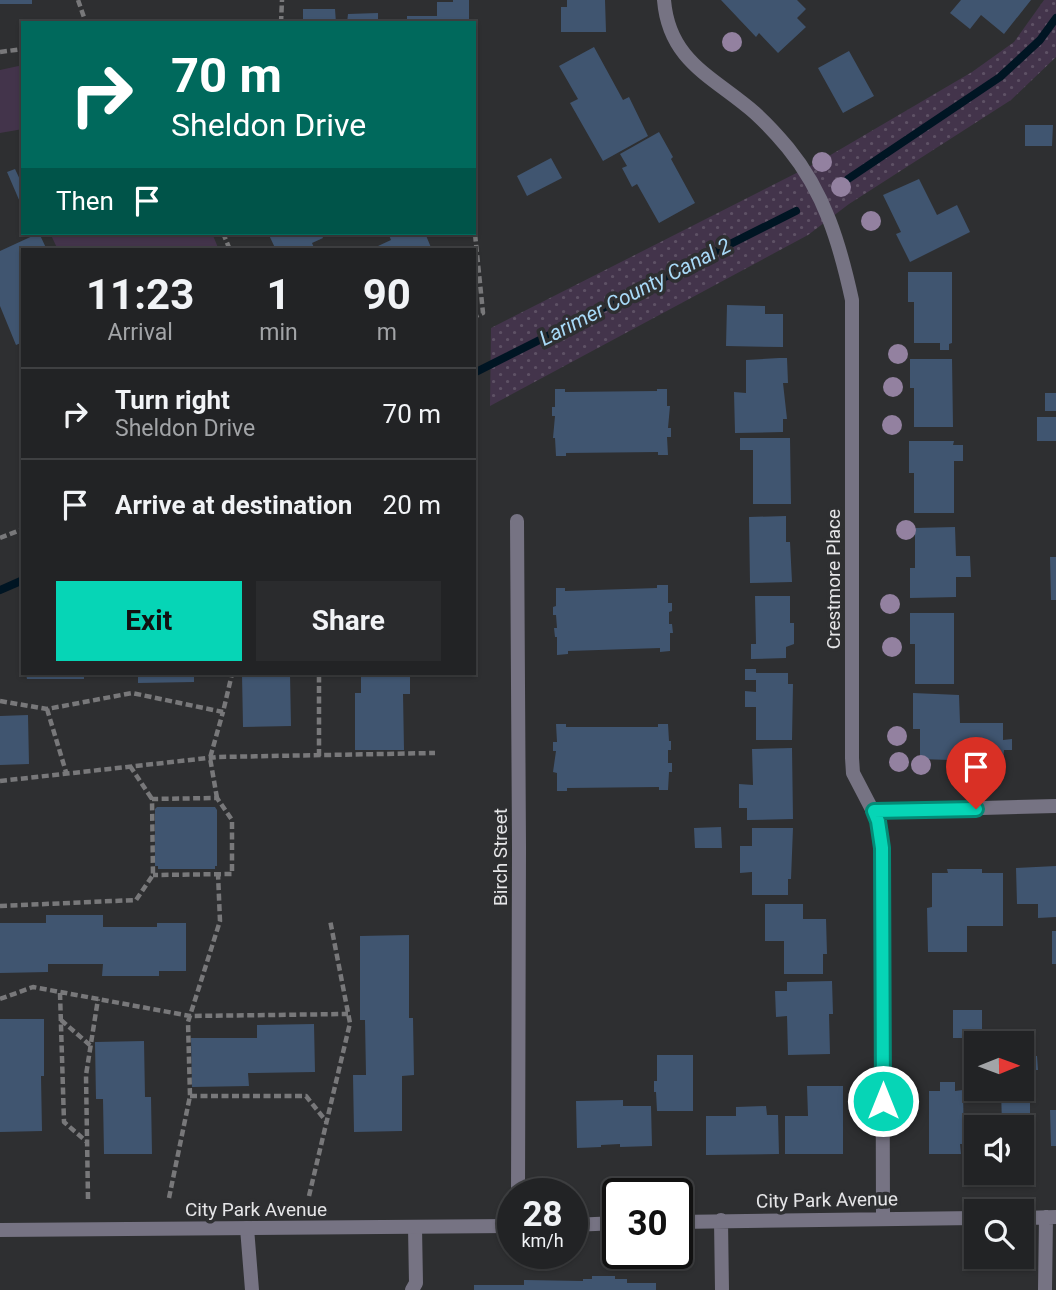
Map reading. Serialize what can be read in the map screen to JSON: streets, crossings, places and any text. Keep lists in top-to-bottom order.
{
  "streets": {
    "street": ["Crestmore Place", "Birch Street", "City Park Avenue"]
  },
  "crossings": [
    ["Crestmore Place", "City Park Avenue"]
  ],
  "water": ["Larimer County Canal 2"],
  "north": "right",
  "page": {
    "turn": ["70 m", "Sheldon Drive"],
    "then": "Then",
    "eta": [
      "11:23",
      "Arrival",
      "1",
      "min",
      "90",
      "m"
    ],
    "list": [
      {
        "name": "Turn right",
        "note": "Sheldon Drive",
        "value": "70 m"
      },
      {
        "name": "Arrive at destination",
        "value": "20 m"
      }
    ],
    "buttons": ["Exit", "Share"],
    "speed": "28 km/h",
    "limit": "30"
  }
}
